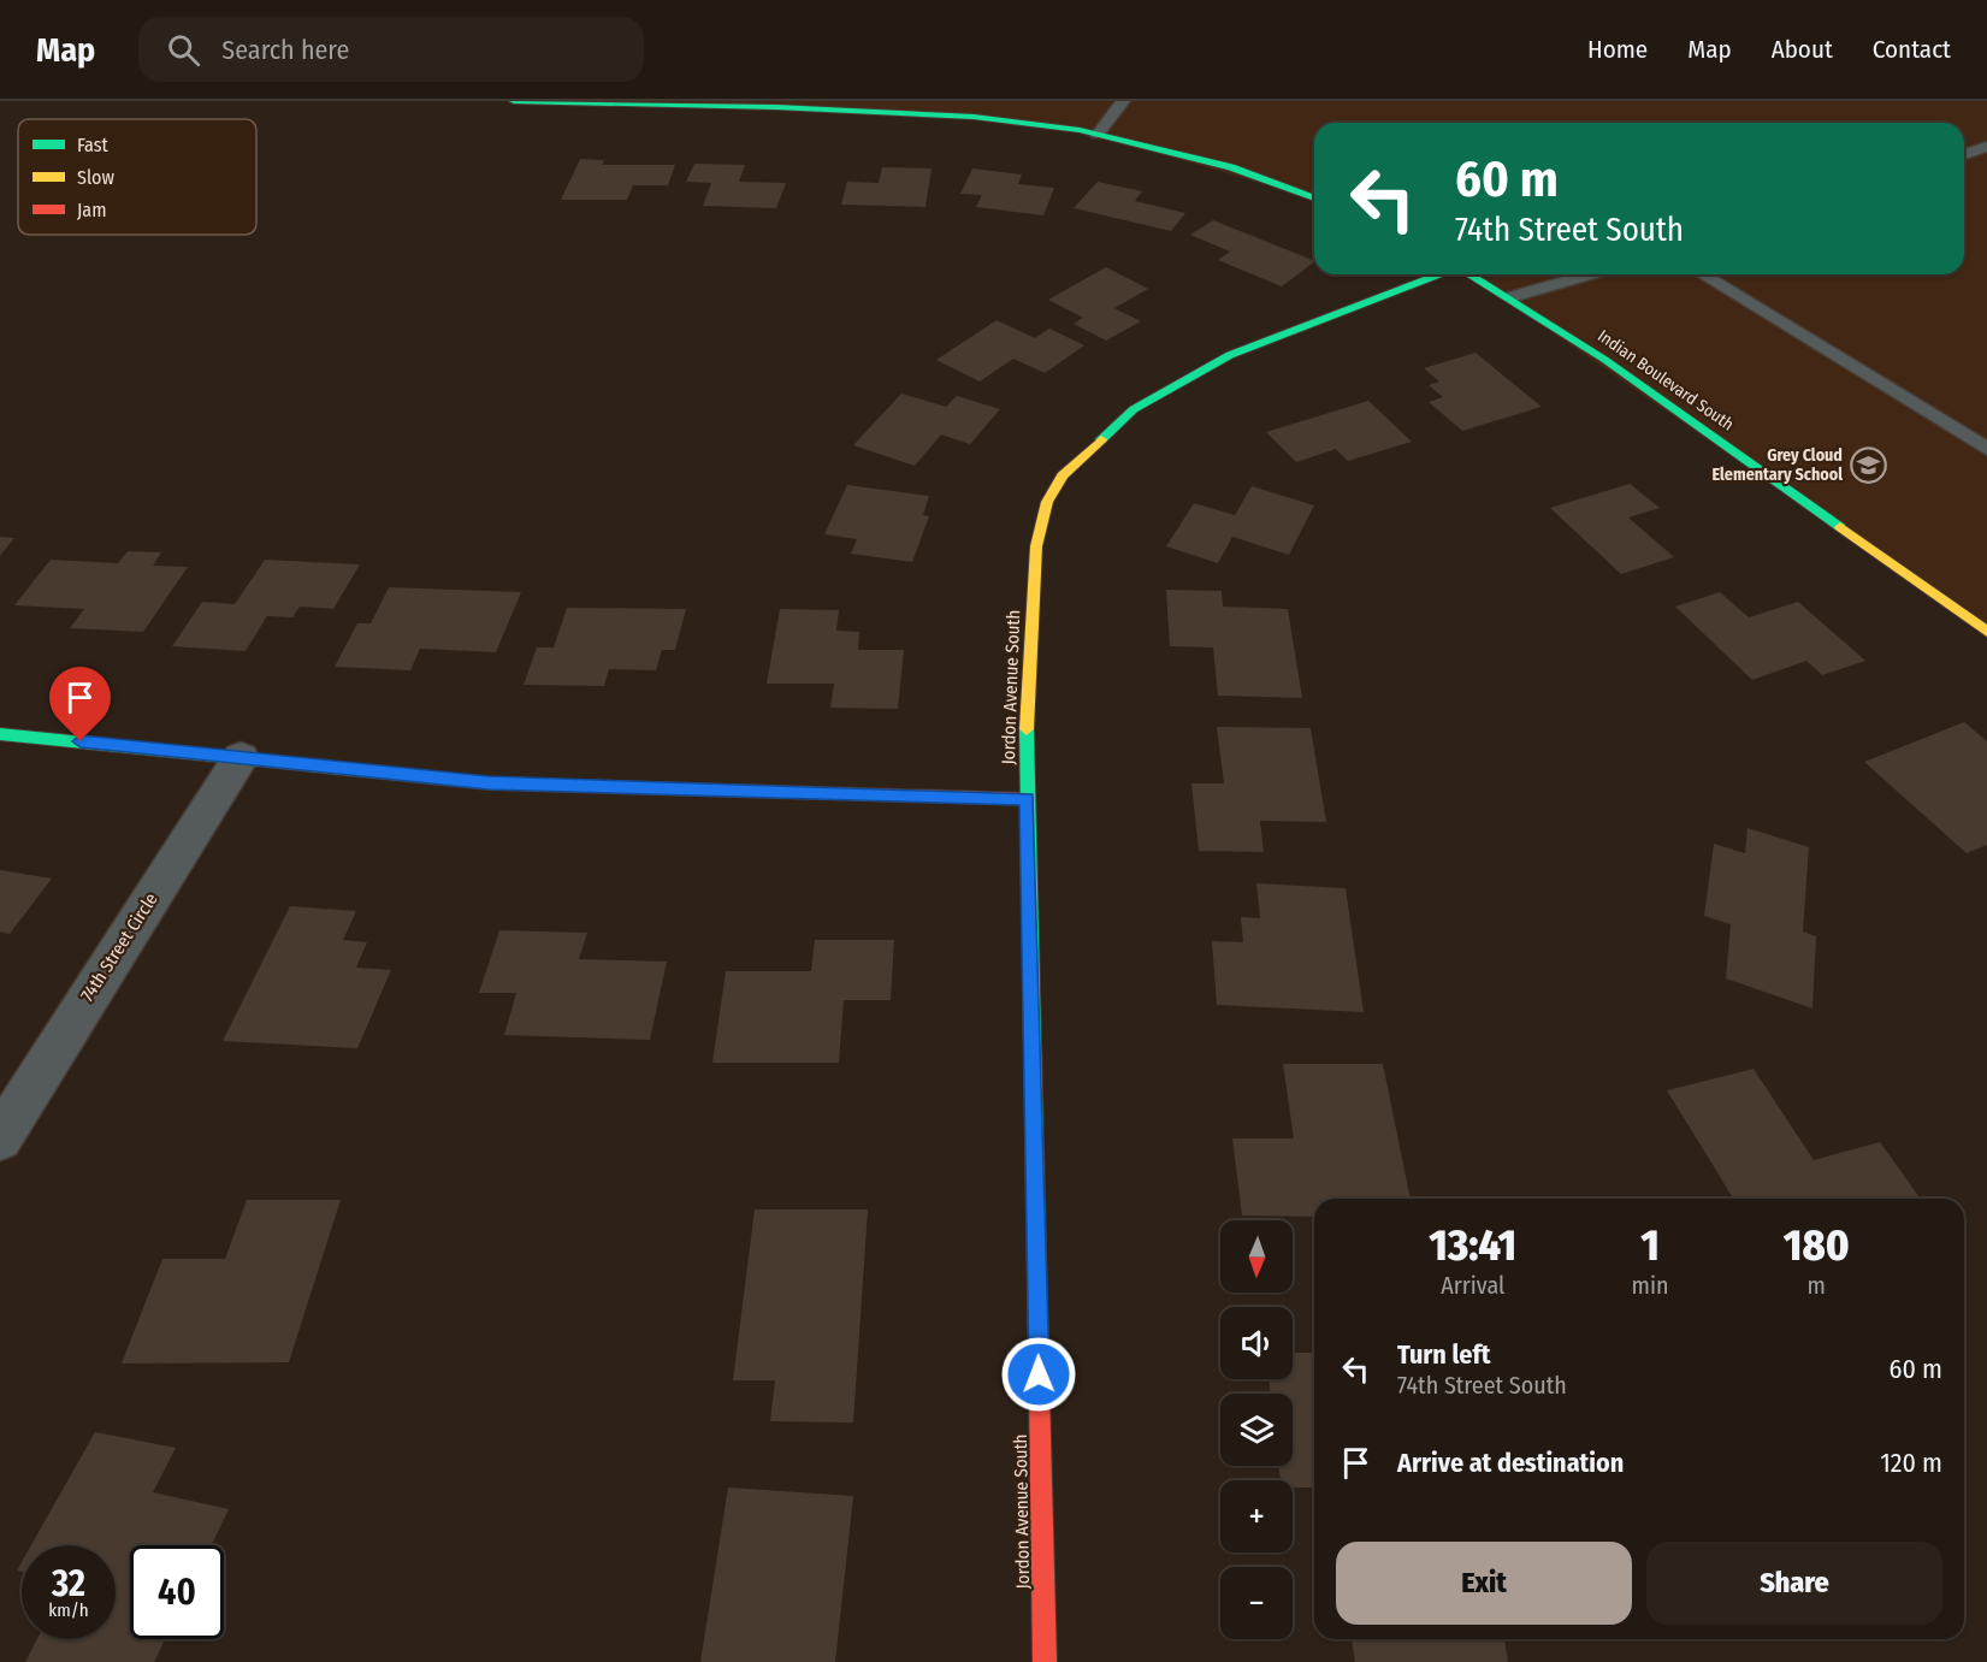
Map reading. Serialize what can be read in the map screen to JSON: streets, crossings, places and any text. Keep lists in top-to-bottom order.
{
  "streets": {
    "street": ["Indian Boulevard South", "Jordon Avenue South", "74th Street Circle"]
  },
  "places": {
    "school or university": ["Grey Cloud Elementary School"]
  },
  "legend": ["Fast", "Slow", "Jam"],
  "north": "bottom",
  "page": {
    "header": "Map",
    "search": "Search here",
    "nav": [
      "Home",
      "Map",
      "About",
      "Contact"
    ],
    "turn": ["60 m", "74th Street South"],
    "eta": [
      "13:41",
      "Arrival",
      "1",
      "min",
      "180",
      "m"
    ],
    "map_buttons": ["+", "−"],
    "list": [
      {
        "name": "Turn left",
        "note": "74th Street South",
        "value": "60 m"
      },
      {
        "name": "Arrive at destination",
        "value": "120 m"
      }
    ],
    "buttons": ["Exit", "Share"],
    "speed": "32 km/h",
    "limit": "40"
  }
}
